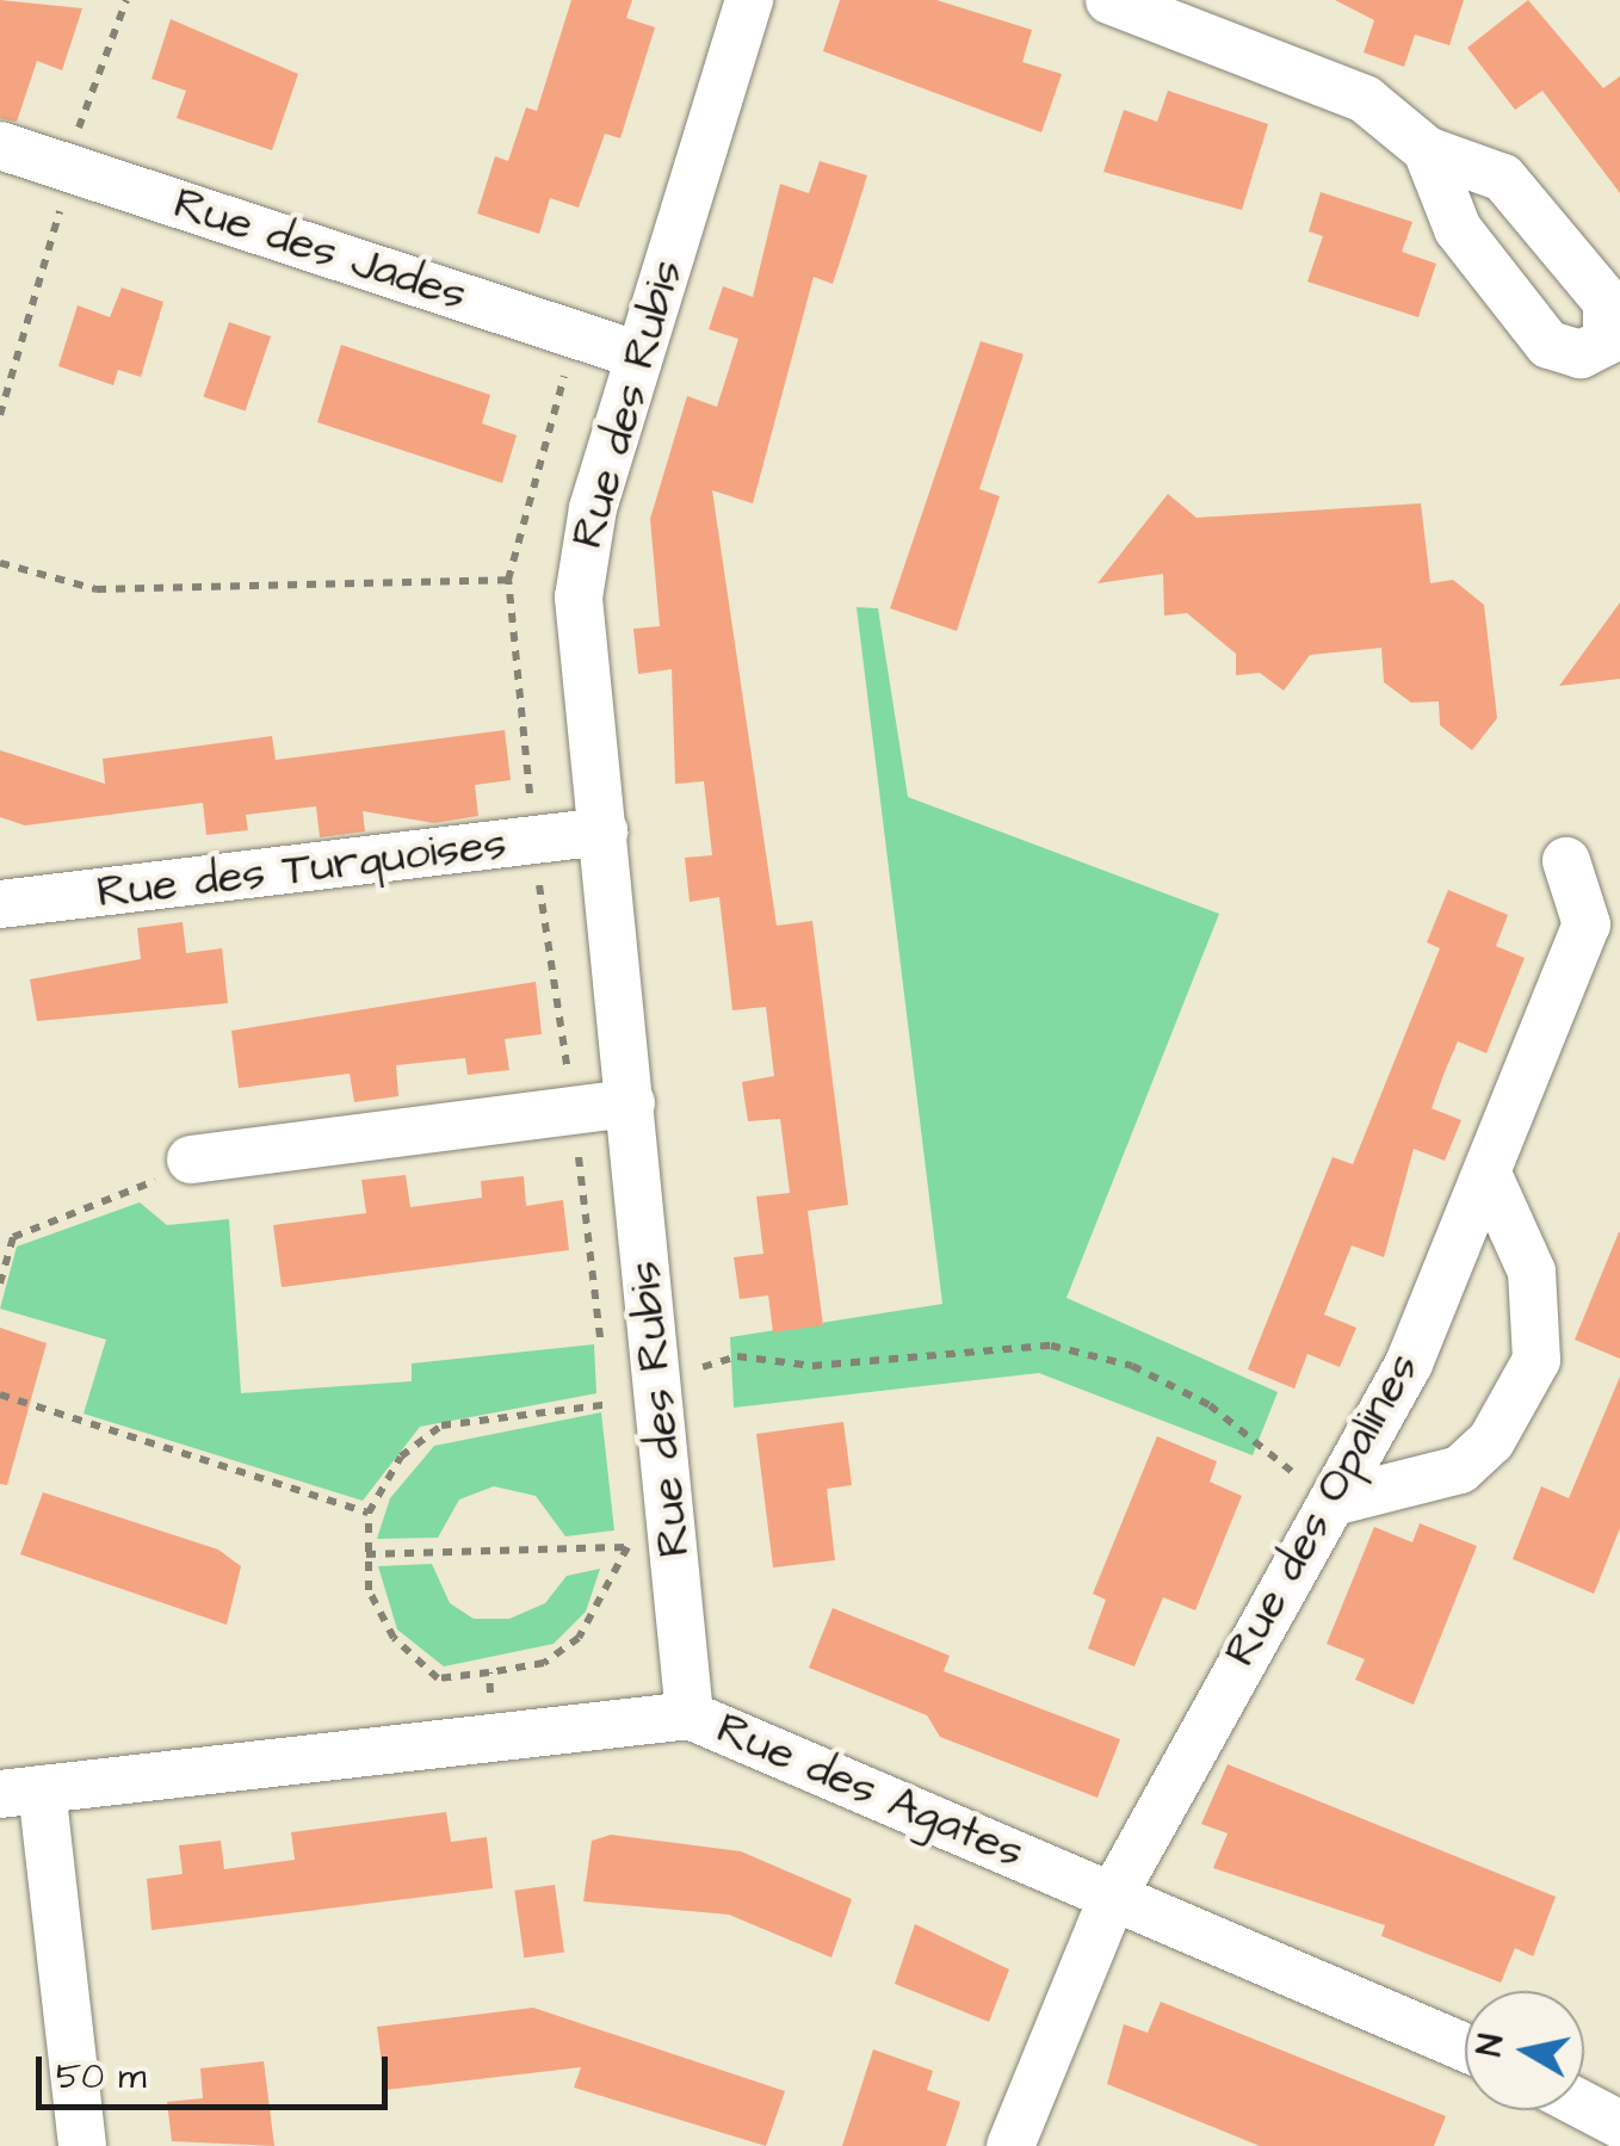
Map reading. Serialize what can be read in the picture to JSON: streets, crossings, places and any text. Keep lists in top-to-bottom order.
{
  "streets": {
    "street": [
      "Rue des Jades",
      "Rue des Rubis",
      "Rue des Turquoises",
      "Rue des Opalines",
      "Rue des Agates"
    ]
  },
  "crossings": [
    ["Rue des Jades", "Rue des Rubis"],
    ["Rue des Rubis", "Rue des Turquoises"],
    ["Rue des Rubis", "Rue des Agates"],
    ["Rue des Opalines", "Rue des Agates"]
  ],
  "scale_bar": "50 m",
  "north": "left"
}
